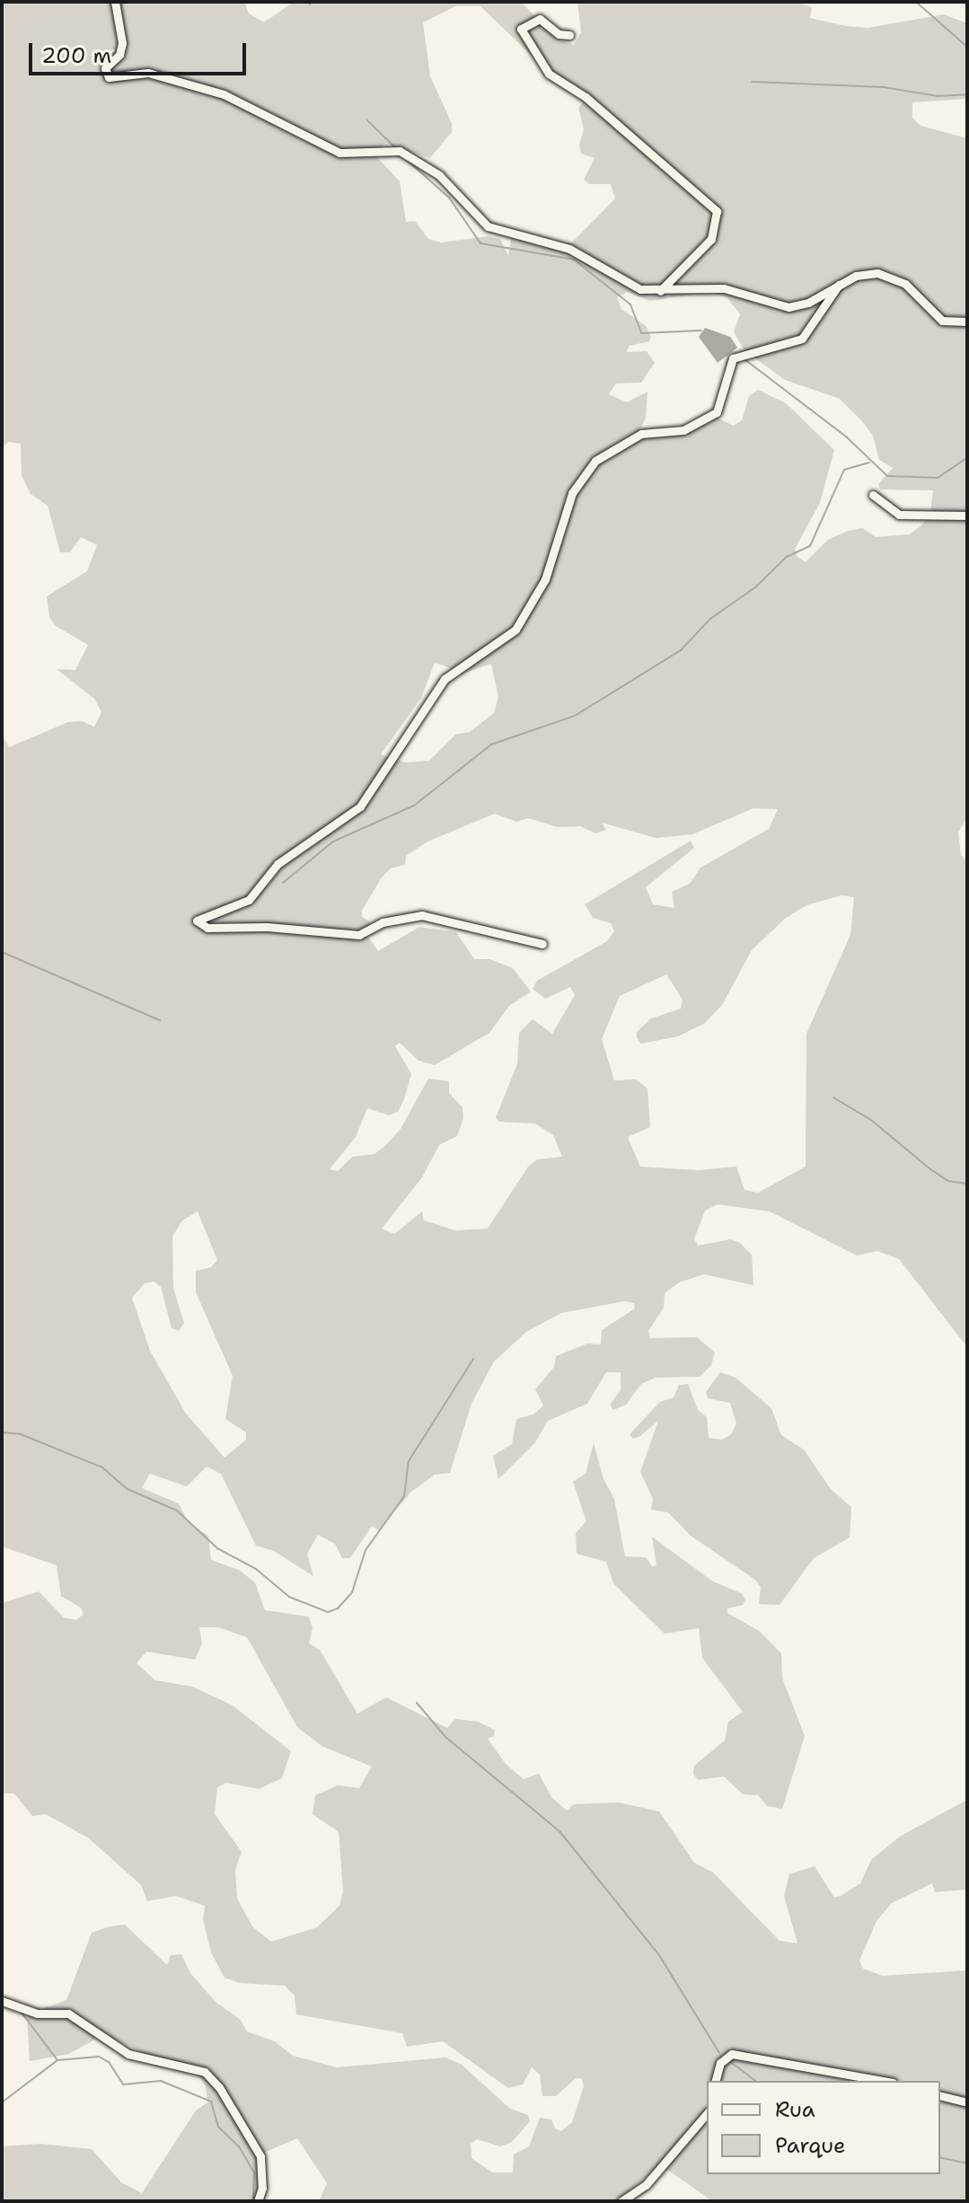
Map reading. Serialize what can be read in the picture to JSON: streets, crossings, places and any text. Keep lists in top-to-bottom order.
{
  "legend": ["Rua", "Parque"],
  "scale_bar": "200 m"
}
